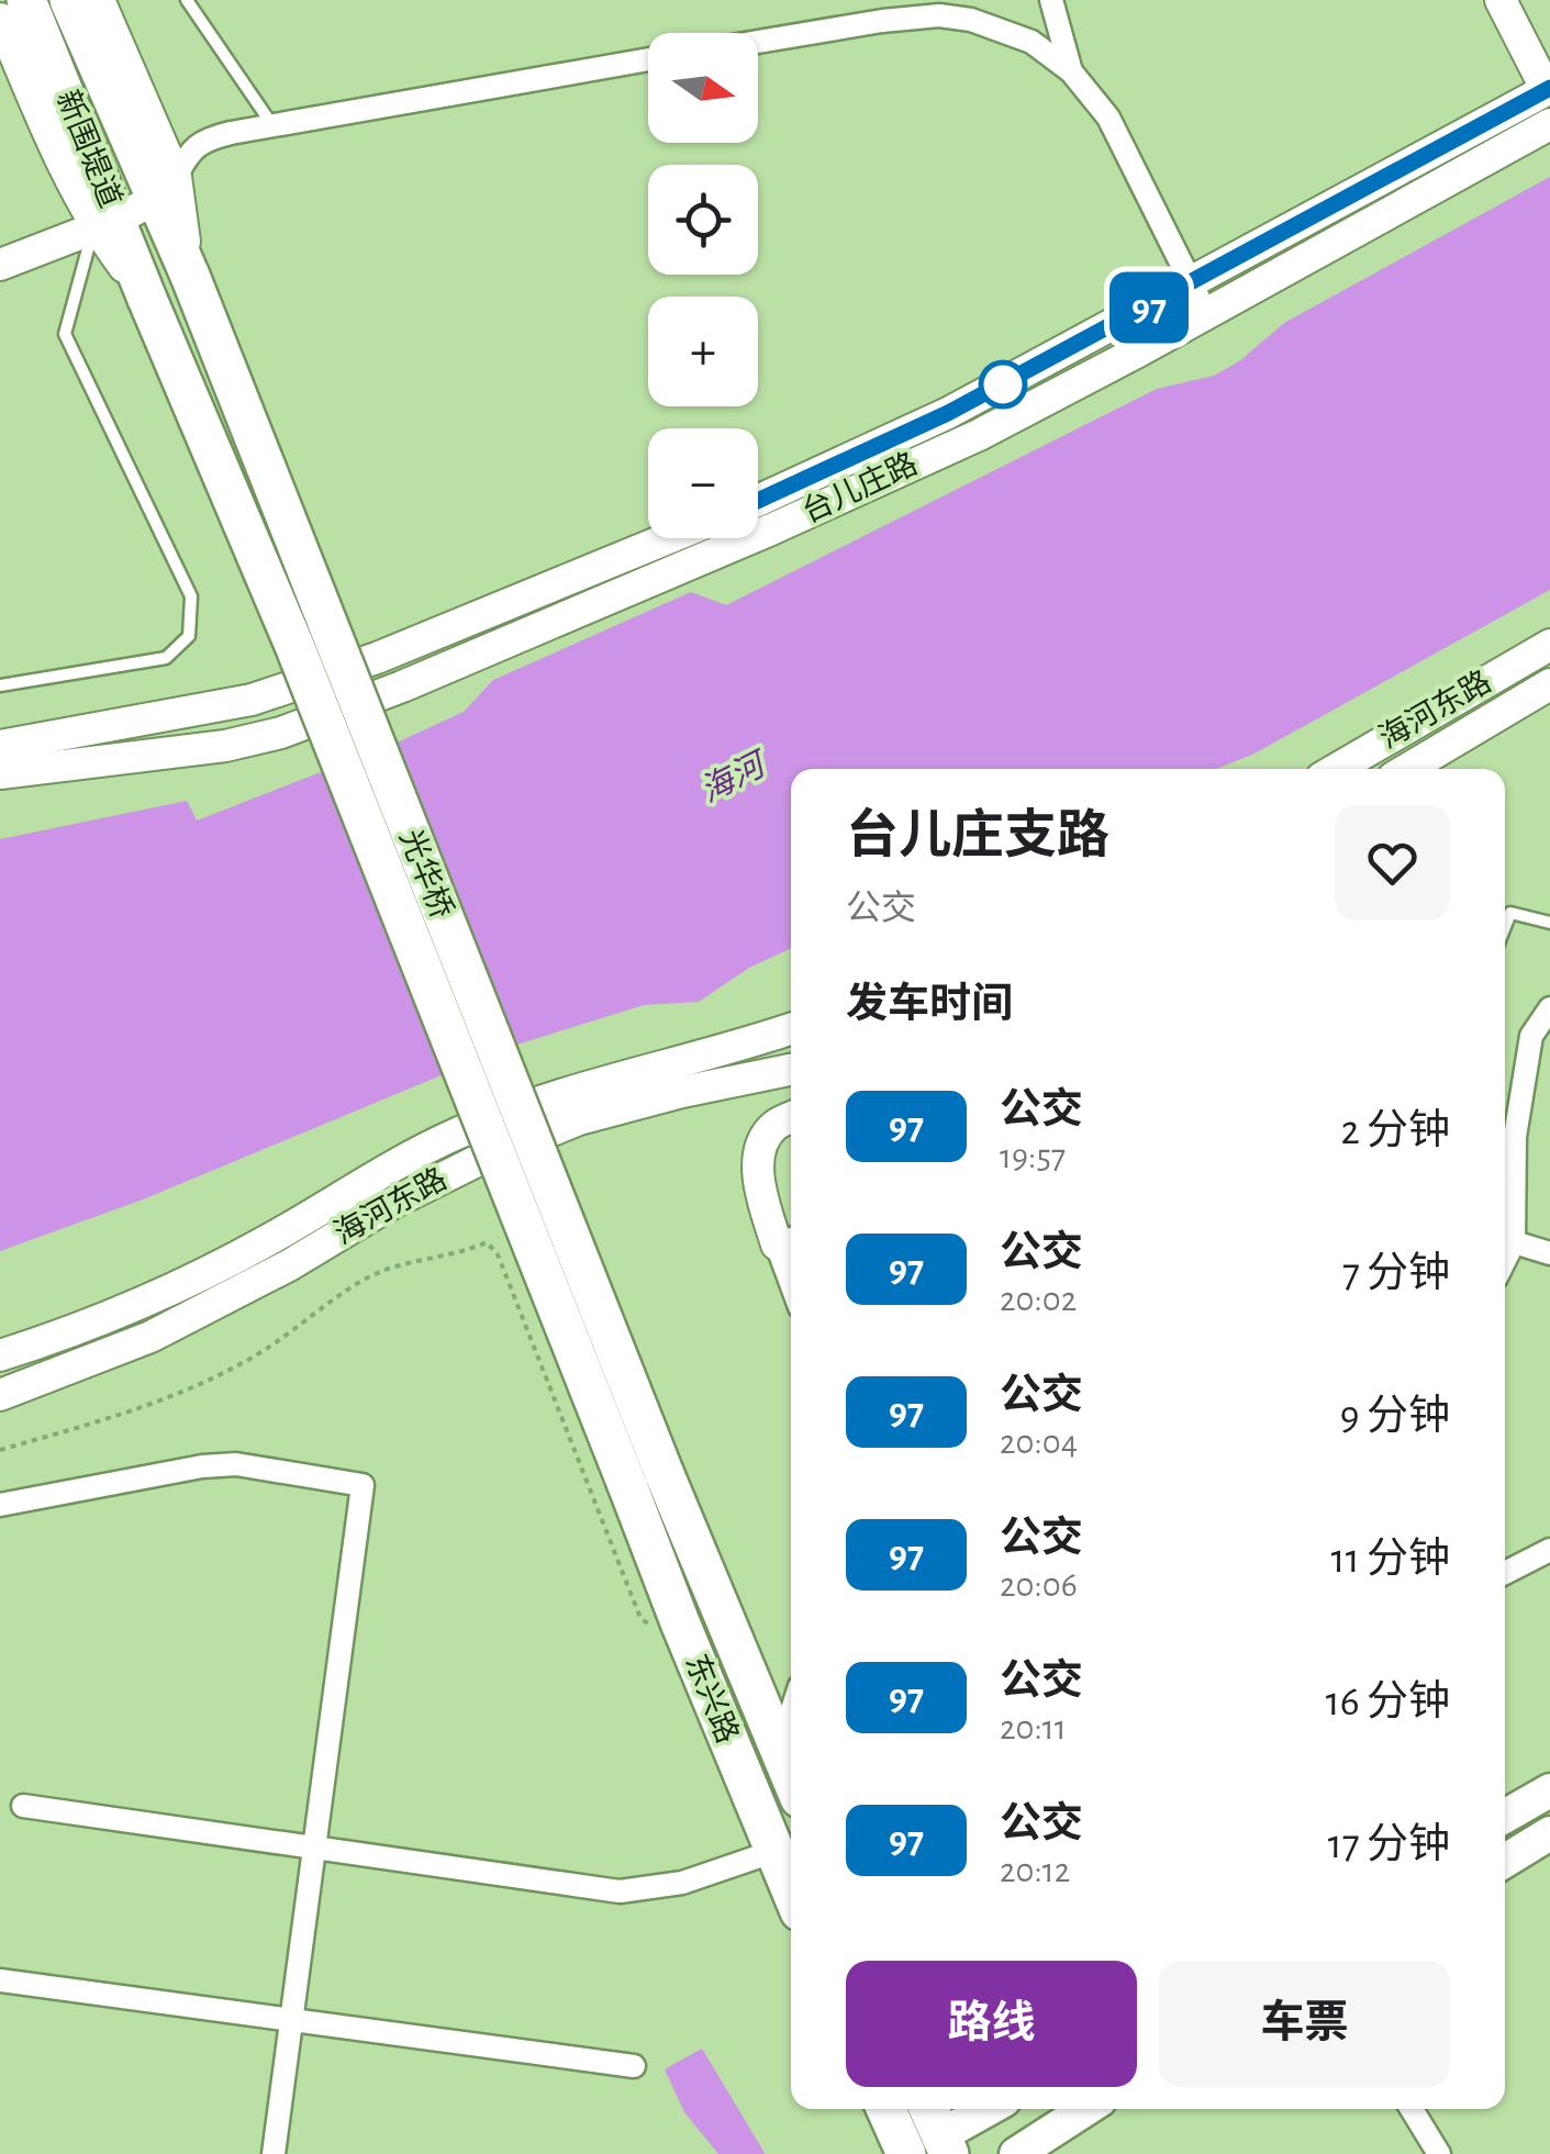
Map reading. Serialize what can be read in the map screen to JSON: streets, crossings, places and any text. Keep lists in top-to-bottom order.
{
  "streets": {
    "highway": ["新围堤道", "光华桥", "东兴路"],
    "street": ["台儿庄路", "海河东路"]
  },
  "crossings": [
    ["新围堤道", "光华桥"],
    ["光华桥", "东兴路"]
  ],
  "water": ["海河"],
  "lines": ["bus line 97"],
  "north": "right",
  "page": {
    "on_map": "97",
    "map_buttons": ["+", "−"],
    "heading": [
      ["台儿庄支路", "公交"],
      "发车时间"
    ],
    "list": [
      {
        "mark": "97",
        "name": "公交",
        "note": "19:57",
        "value": "2 分钟"
      },
      {
        "mark": "97",
        "name": "公交",
        "note": "20:02",
        "value": "7 分钟"
      },
      {
        "mark": "97",
        "name": "公交",
        "note": "20:04",
        "value": "9 分钟"
      },
      {
        "mark": "97",
        "name": "公交",
        "note": "20:06",
        "value": "11 分钟"
      },
      {
        "mark": "97",
        "name": "公交",
        "note": "20:11",
        "value": "16 分钟"
      },
      {
        "mark": "97",
        "name": "公交",
        "note": "20:12",
        "value": "17 分钟"
      }
    ],
    "buttons": ["路线", "车票"]
  }
}
